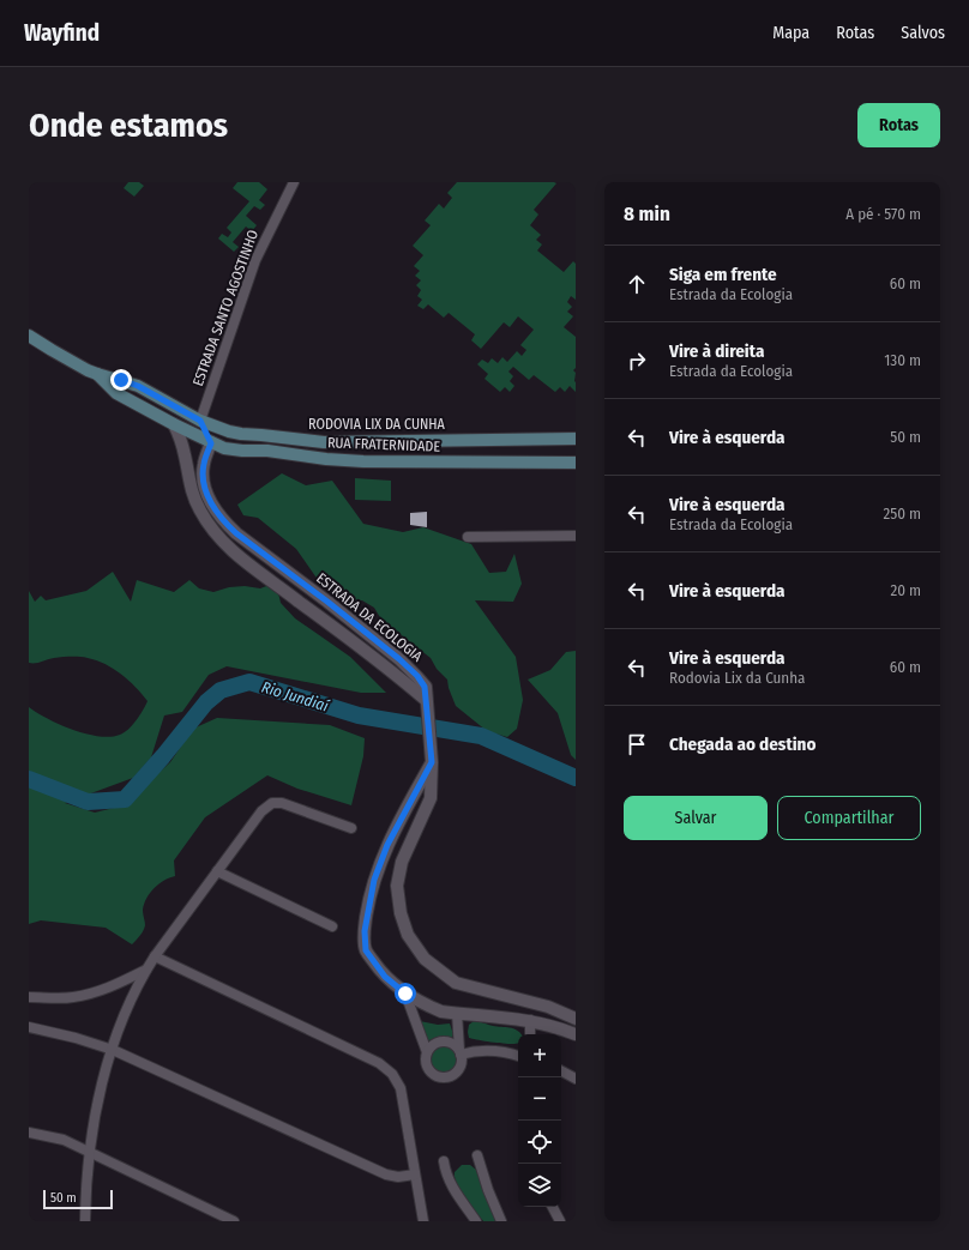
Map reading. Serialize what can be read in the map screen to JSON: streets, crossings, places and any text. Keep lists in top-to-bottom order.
{
  "streets": {
    "main road": ["RODOVIA LIX DA CUNHA", "RUA FRATERNIDADE"],
    "street": ["ESTRADA SANTO AGOSTINHO", "ESTRADA DA ECOLOGIA"]
  },
  "crossings": [
    ["ESTRADA SANTO AGOSTINHO", "RODOVIA LIX DA CUNHA"],
    ["RODOVIA LIX DA CUNHA", "RUA FRATERNIDADE"],
    ["RUA FRATERNIDADE", "ESTRADA DA ECOLOGIA"]
  ],
  "water": ["Rio Jundiaí"],
  "scale_bar": "50 m",
  "page": {
    "header": "Wayfind",
    "nav": ["Mapa", "Rotas", "Salvos"],
    "buttons": [
      "Rotas",
      ["Salvar", "Compartilhar"]
    ],
    "title": "Onde estamos",
    "heading": ["8 min", "A pé · 570 m"],
    "list": [
      ["Siga em frente", "Estrada da Ecologia", "60 m"],
      ["Vire à direita", "Estrada da Ecologia", "130 m"],
      ["Vire à esquerda", "50 m"],
      ["Vire à esquerda", "Estrada da Ecologia", "250 m"],
      ["Vire à esquerda", "20 m"],
      ["Vire à esquerda", "Rodovia Lix da Cunha", "60 m"],
      "Chegada ao destino"
    ],
    "map_buttons": ["+", "−"],
    "scale": "50 m"
  }
}
